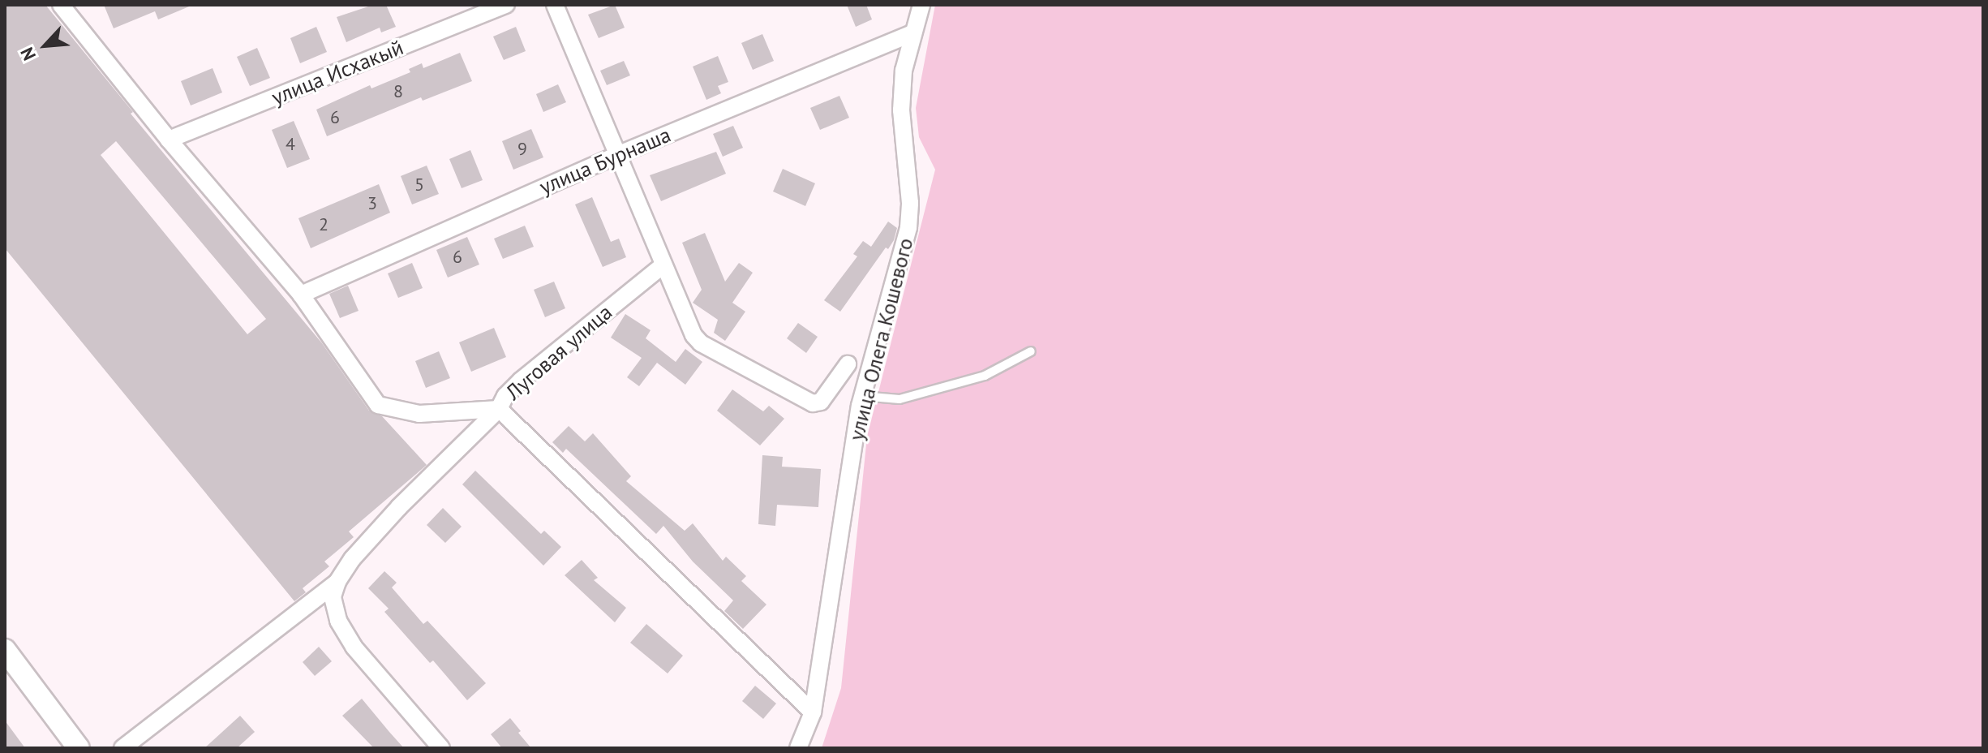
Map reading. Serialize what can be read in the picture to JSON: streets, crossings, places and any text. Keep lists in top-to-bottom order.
{
  "streets": {
    "street": [
      "улица Исхакый",
      "улица Бурнаша",
      "улица Олега Кошевого",
      "Луговая улица"
    ]
  },
  "crossings": [
    ["улица Бурнаша", "улица Олега Кошевого"],
    ["улица Олега Кошевого", "Луговая улица"]
  ],
  "house_numbers": [
    "8",
    "6",
    "4",
    "9",
    "5",
    "3",
    "2",
    "6"
  ],
  "north": "bottom left"
}
